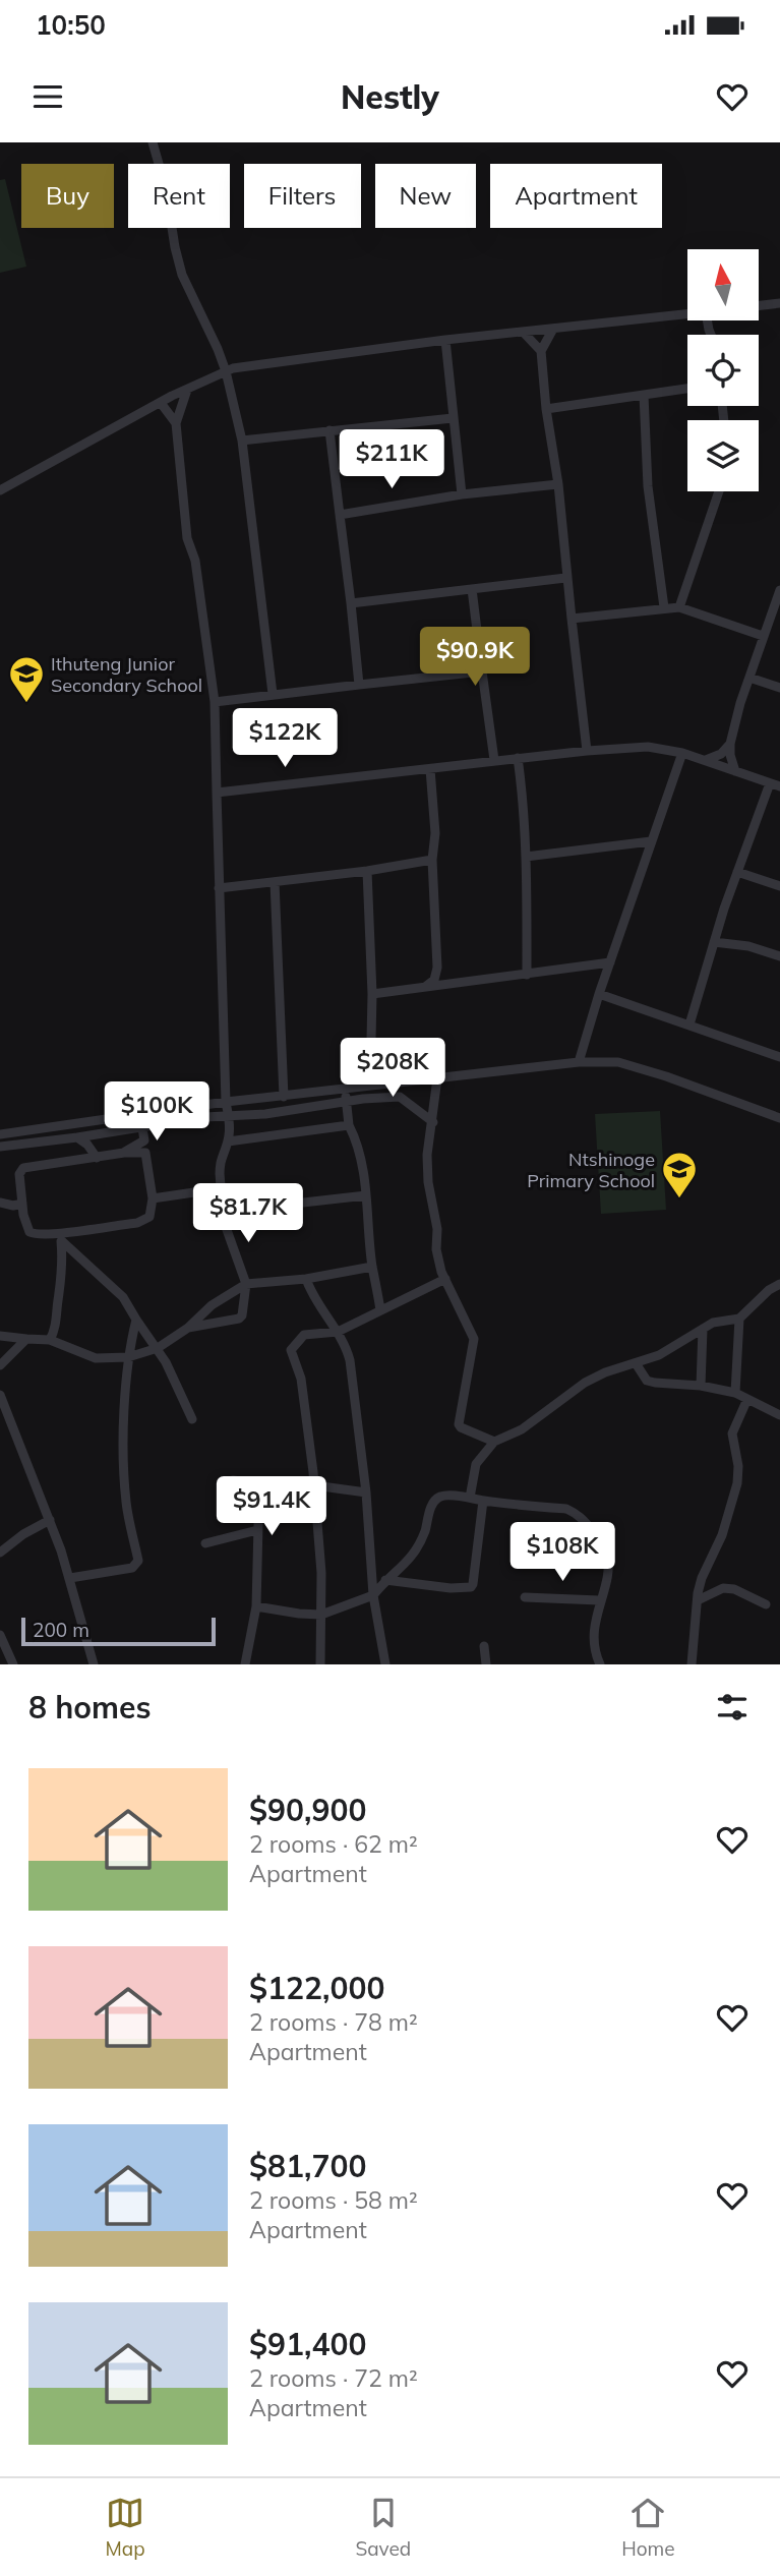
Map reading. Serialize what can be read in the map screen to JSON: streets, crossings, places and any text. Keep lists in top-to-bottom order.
{
  "places": {
    "school or university": ["Ithuteng Junior Secondary School", "Ntshinoge Primary School"]
  },
  "scale_bar": "200 m",
  "north": "top",
  "page": {
    "status": "10:50",
    "header": "Nestly",
    "chip": [
      "Buy",
      "Rent",
      "Filters",
      "New",
      "Apartment"
    ],
    "price": [
      "$211K",
      "$90.9K",
      "$122K",
      "$208K",
      "$100K",
      "$81.7K",
      "$91.4K",
      "$108K"
    ],
    "scale": "200 m",
    "heading": "8 homes",
    "list": [
      {
        "name": "$90,900",
        "note": "2 rooms · 62 m² · Apartment"
      },
      {
        "name": "$122,000",
        "note": "2 rooms · 78 m² · Apartment"
      },
      {
        "name": "$81,700",
        "note": "2 rooms · 58 m² · Apartment"
      },
      {
        "name": "$91,400",
        "note": "2 rooms · 72 m² · Apartment"
      }
    ],
    "tabs": ["Map", "Saved", "Home"]
  }
}
